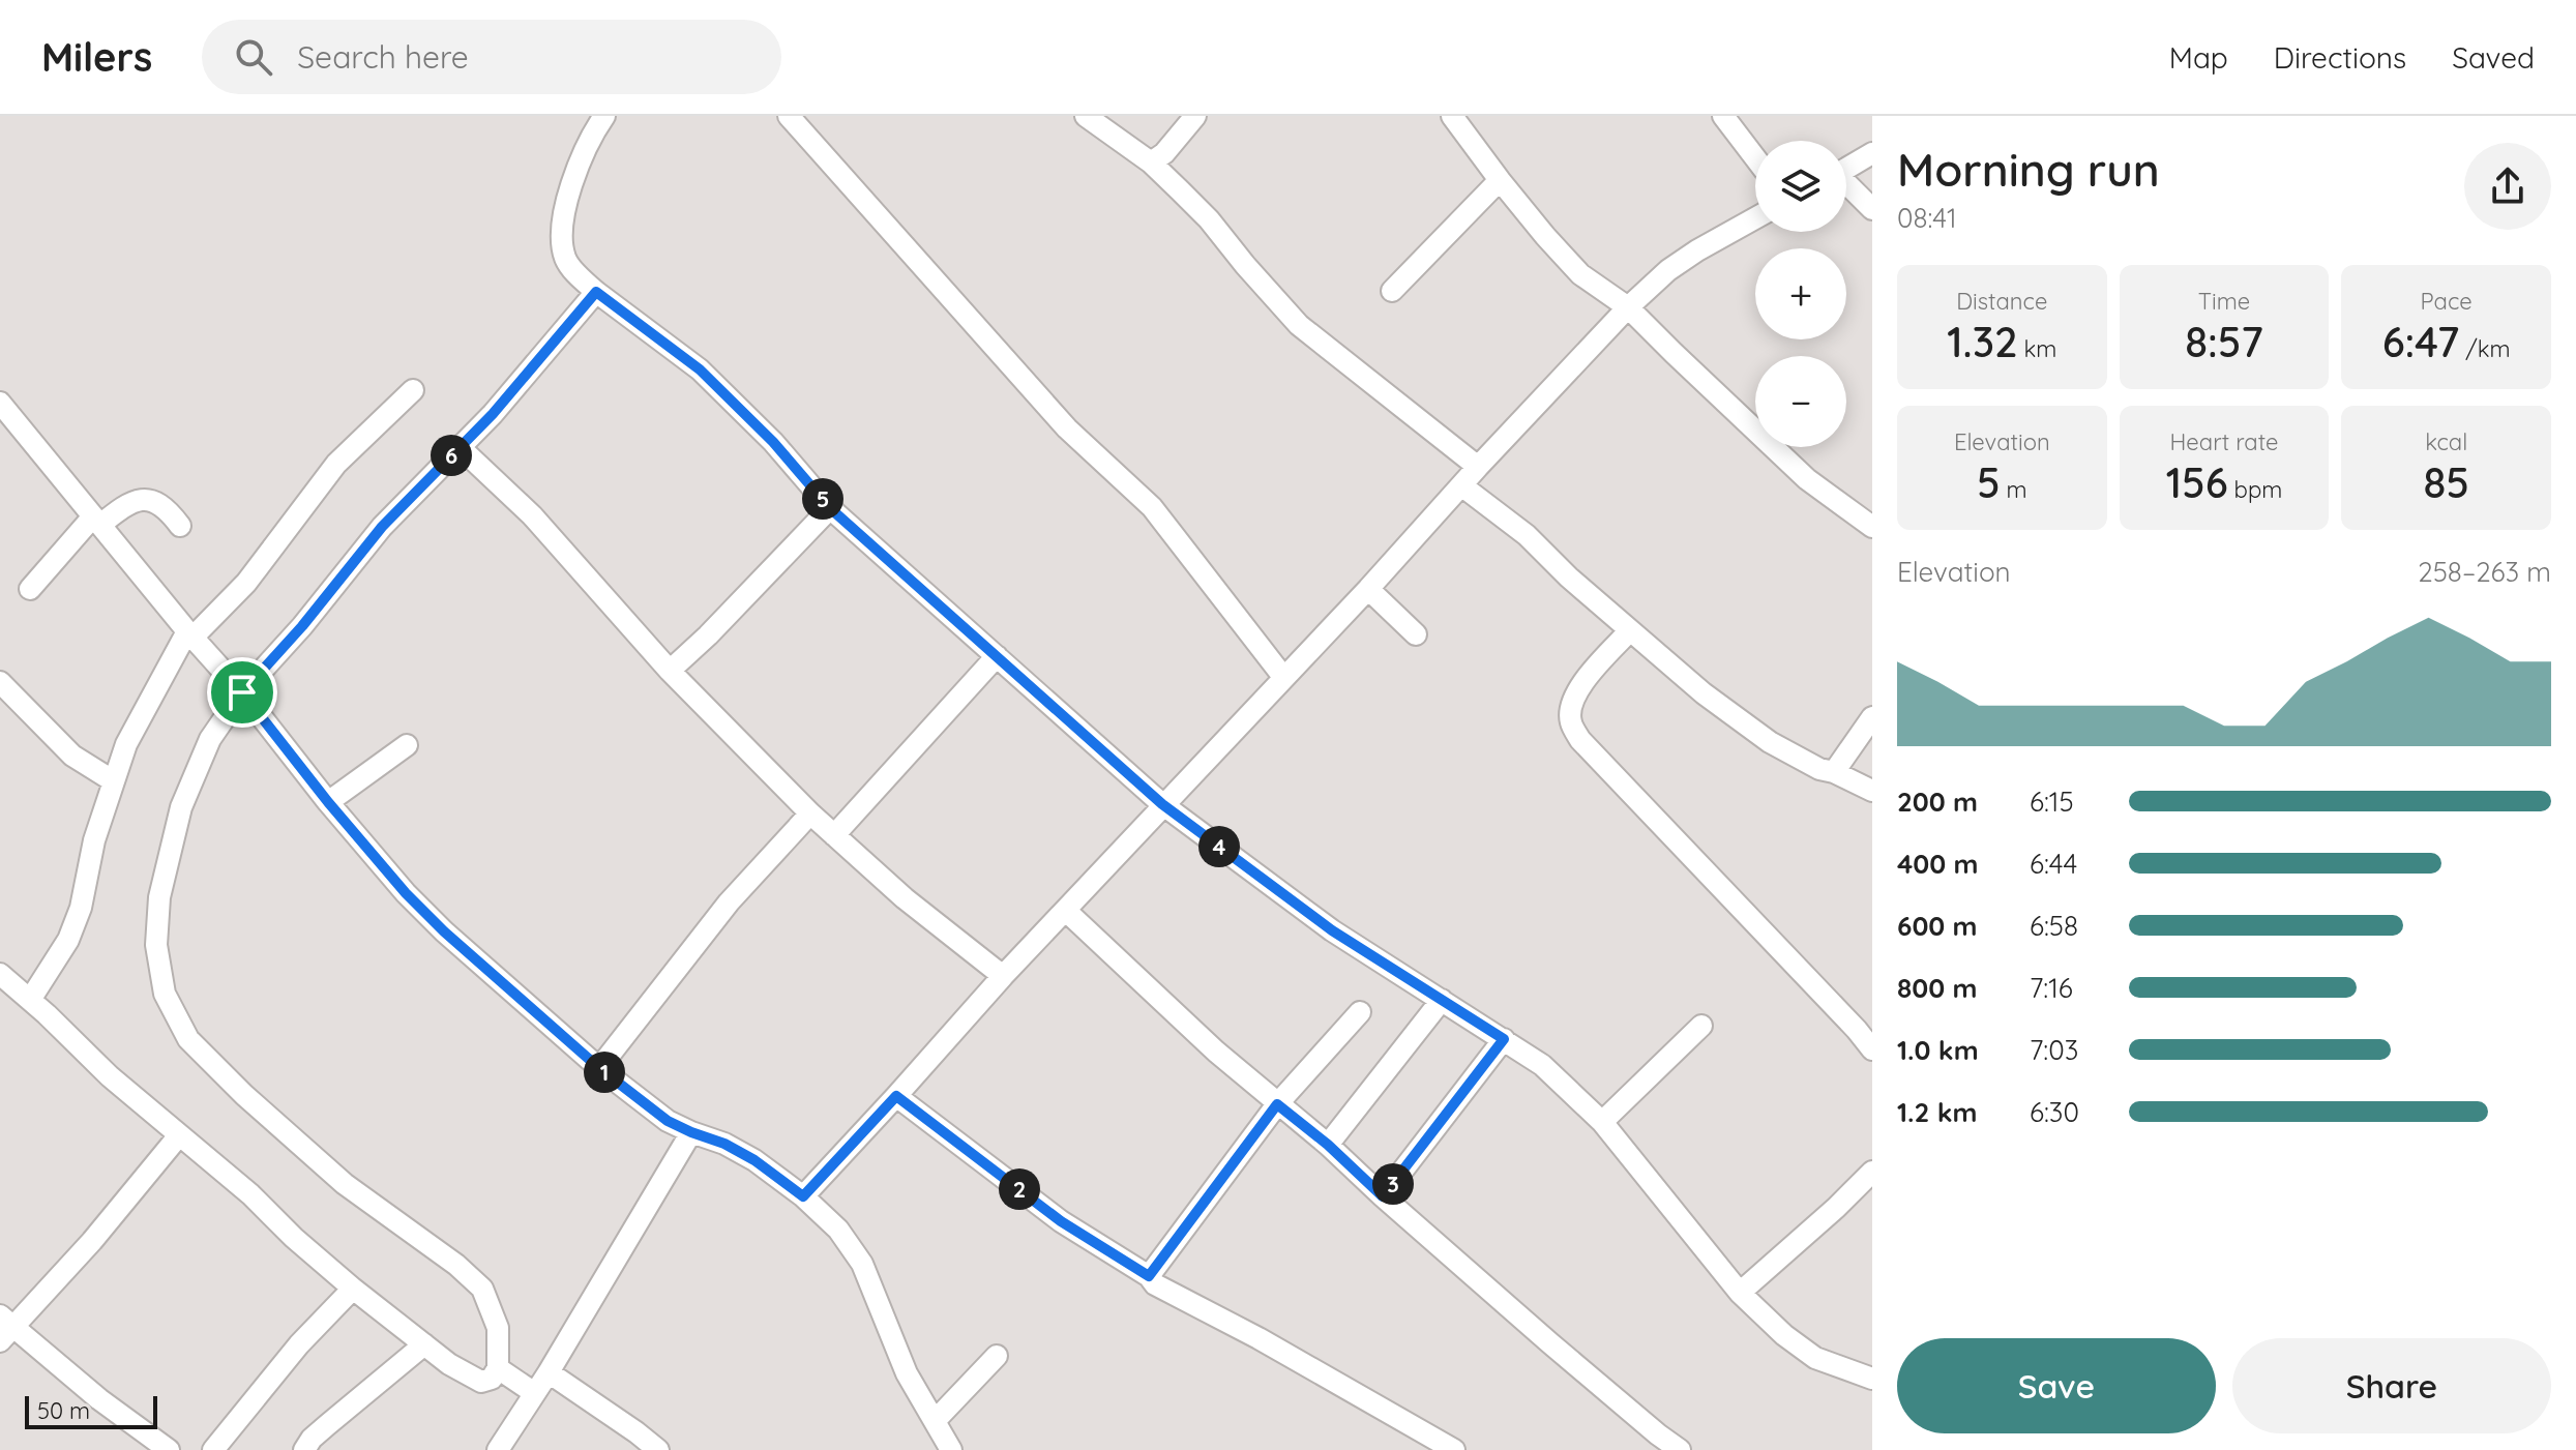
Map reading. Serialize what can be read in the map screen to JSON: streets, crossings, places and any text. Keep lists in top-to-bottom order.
{
  "scale_bar": "50 m",
  "page": {
    "header": "Milers",
    "search": "Search here",
    "nav": ["Map", "Directions", "Saved"],
    "heading": ["Morning run", "08:41"],
    "map_buttons": ["+", "−"],
    "stats": [
      ["Distance", "1.32 km"],
      ["Time", "8:57"],
      ["Pace", "6:47 /km"],
      ["Elevation", "5 m"],
      ["Heart rate", "156 bpm"],
      ["kcal", "85"]
    ],
    "pins": [
      "6",
      "5",
      "4",
      "1",
      "3",
      "2"
    ],
    "chart": ["Elevation", "258–263 m"],
    "list": [
      {
        "name": "200 m",
        "note": "6:15"
      },
      {
        "name": "400 m",
        "note": "6:44"
      },
      {
        "name": "600 m",
        "note": "6:58"
      },
      {
        "name": "800 m",
        "note": "7:16"
      },
      {
        "name": "1.0 km",
        "note": "7:03"
      },
      {
        "name": "1.2 km",
        "note": "6:30"
      }
    ],
    "buttons": ["Save", "Share"],
    "scale": "50 m"
  }
}
